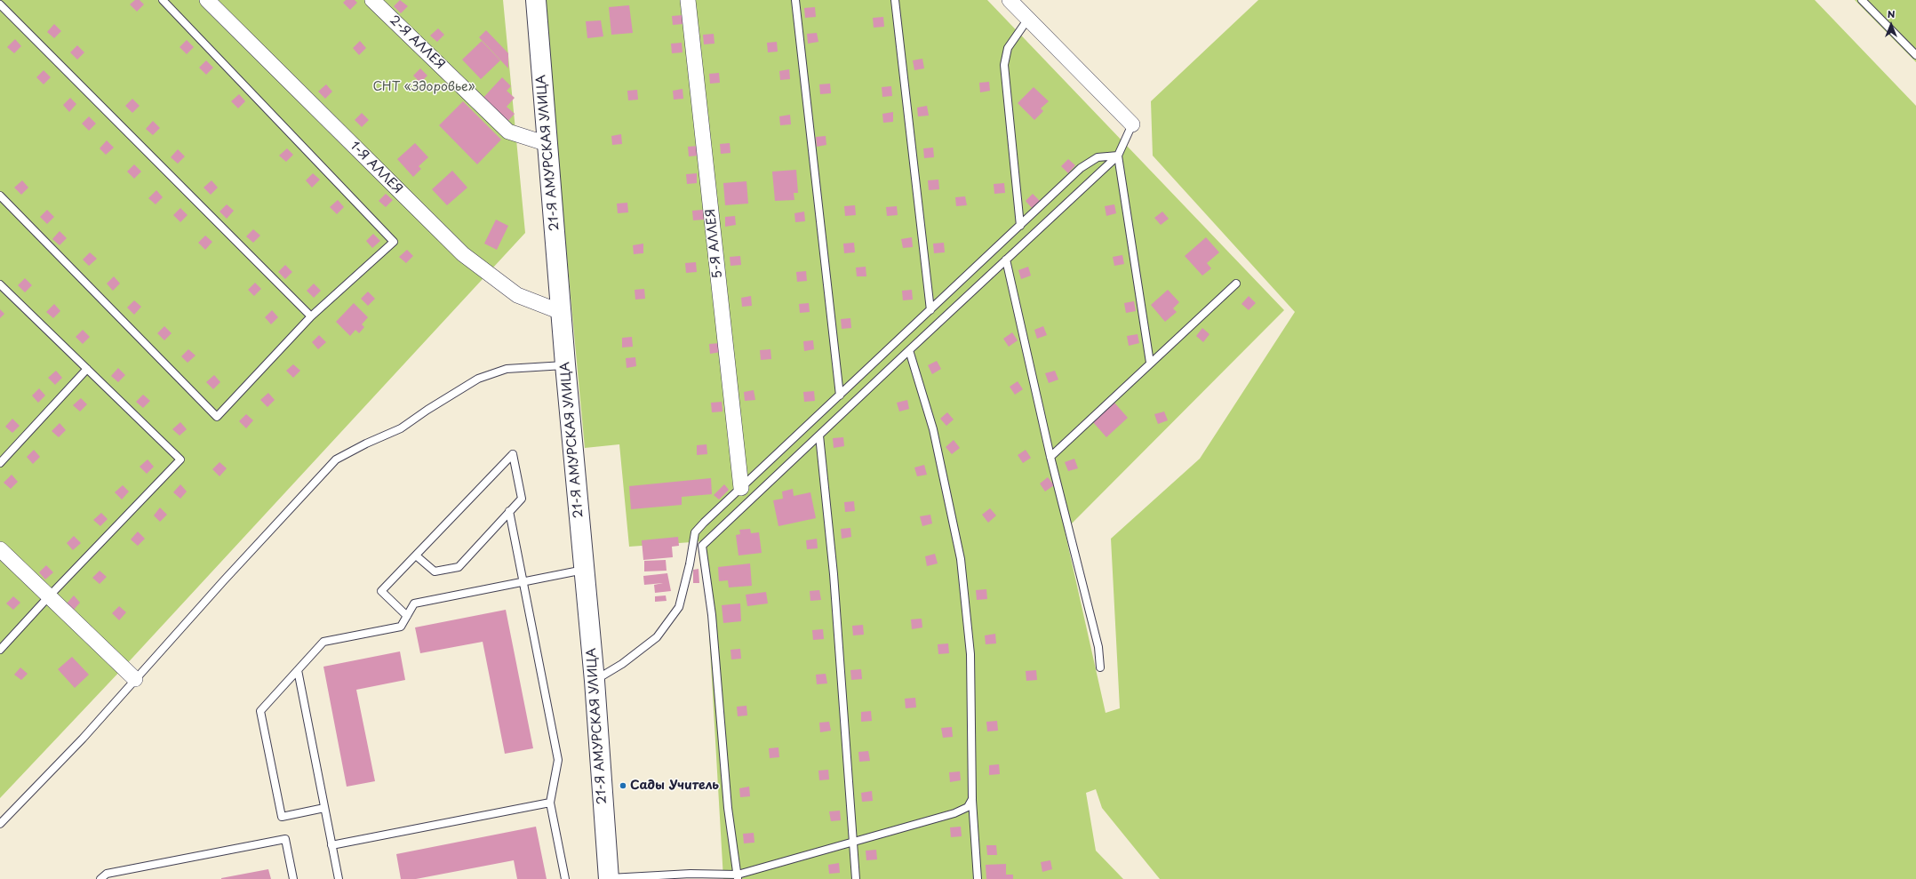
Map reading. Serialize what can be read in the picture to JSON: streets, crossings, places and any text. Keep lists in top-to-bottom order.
{
  "streets": {
    "main road": ["21-Я АМУРСКАЯ УЛИЦА"],
    "street": ["2-Я АЛЛЕЯ", "1-Я АЛЛЕЯ", "5-Я АЛЛЕЯ"]
  },
  "crossings": [
    ["2-Я АЛЛЕЯ", "21-Я АМУРСКАЯ УЛИЦА"],
    ["21-Я АМУРСКАЯ УЛИЦА", "1-Я АЛЛЕЯ"]
  ],
  "parks": ["СНТ «Здоровье»"],
  "places": ["Сады Учитель"],
  "north": "top"
}
